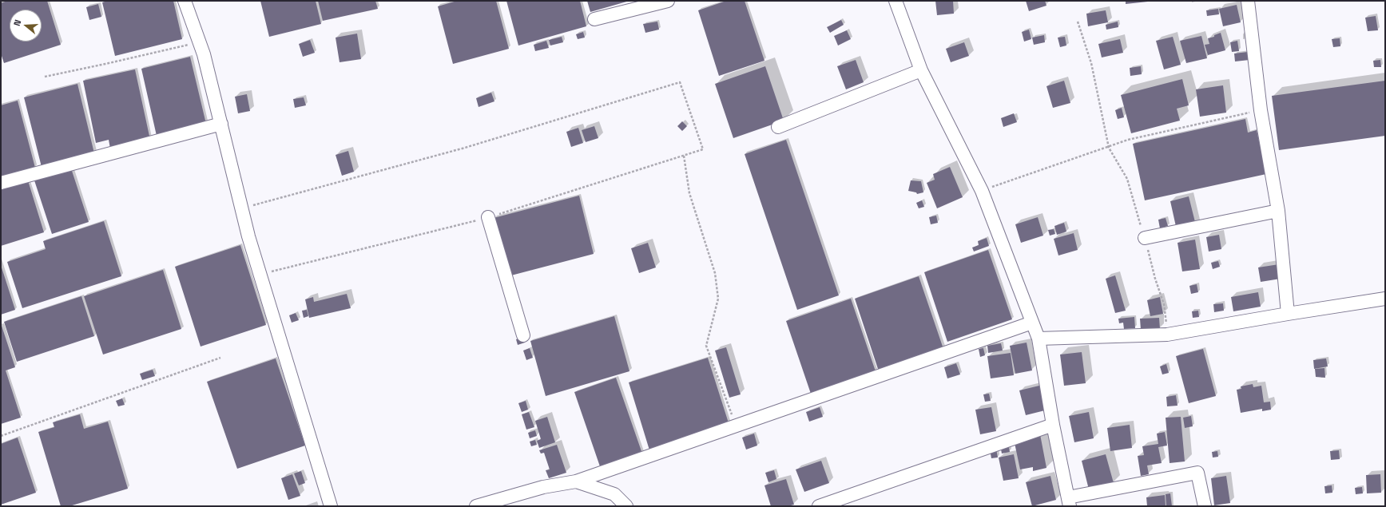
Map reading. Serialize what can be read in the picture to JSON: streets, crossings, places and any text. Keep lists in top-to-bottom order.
{
  "north": "left"
}
